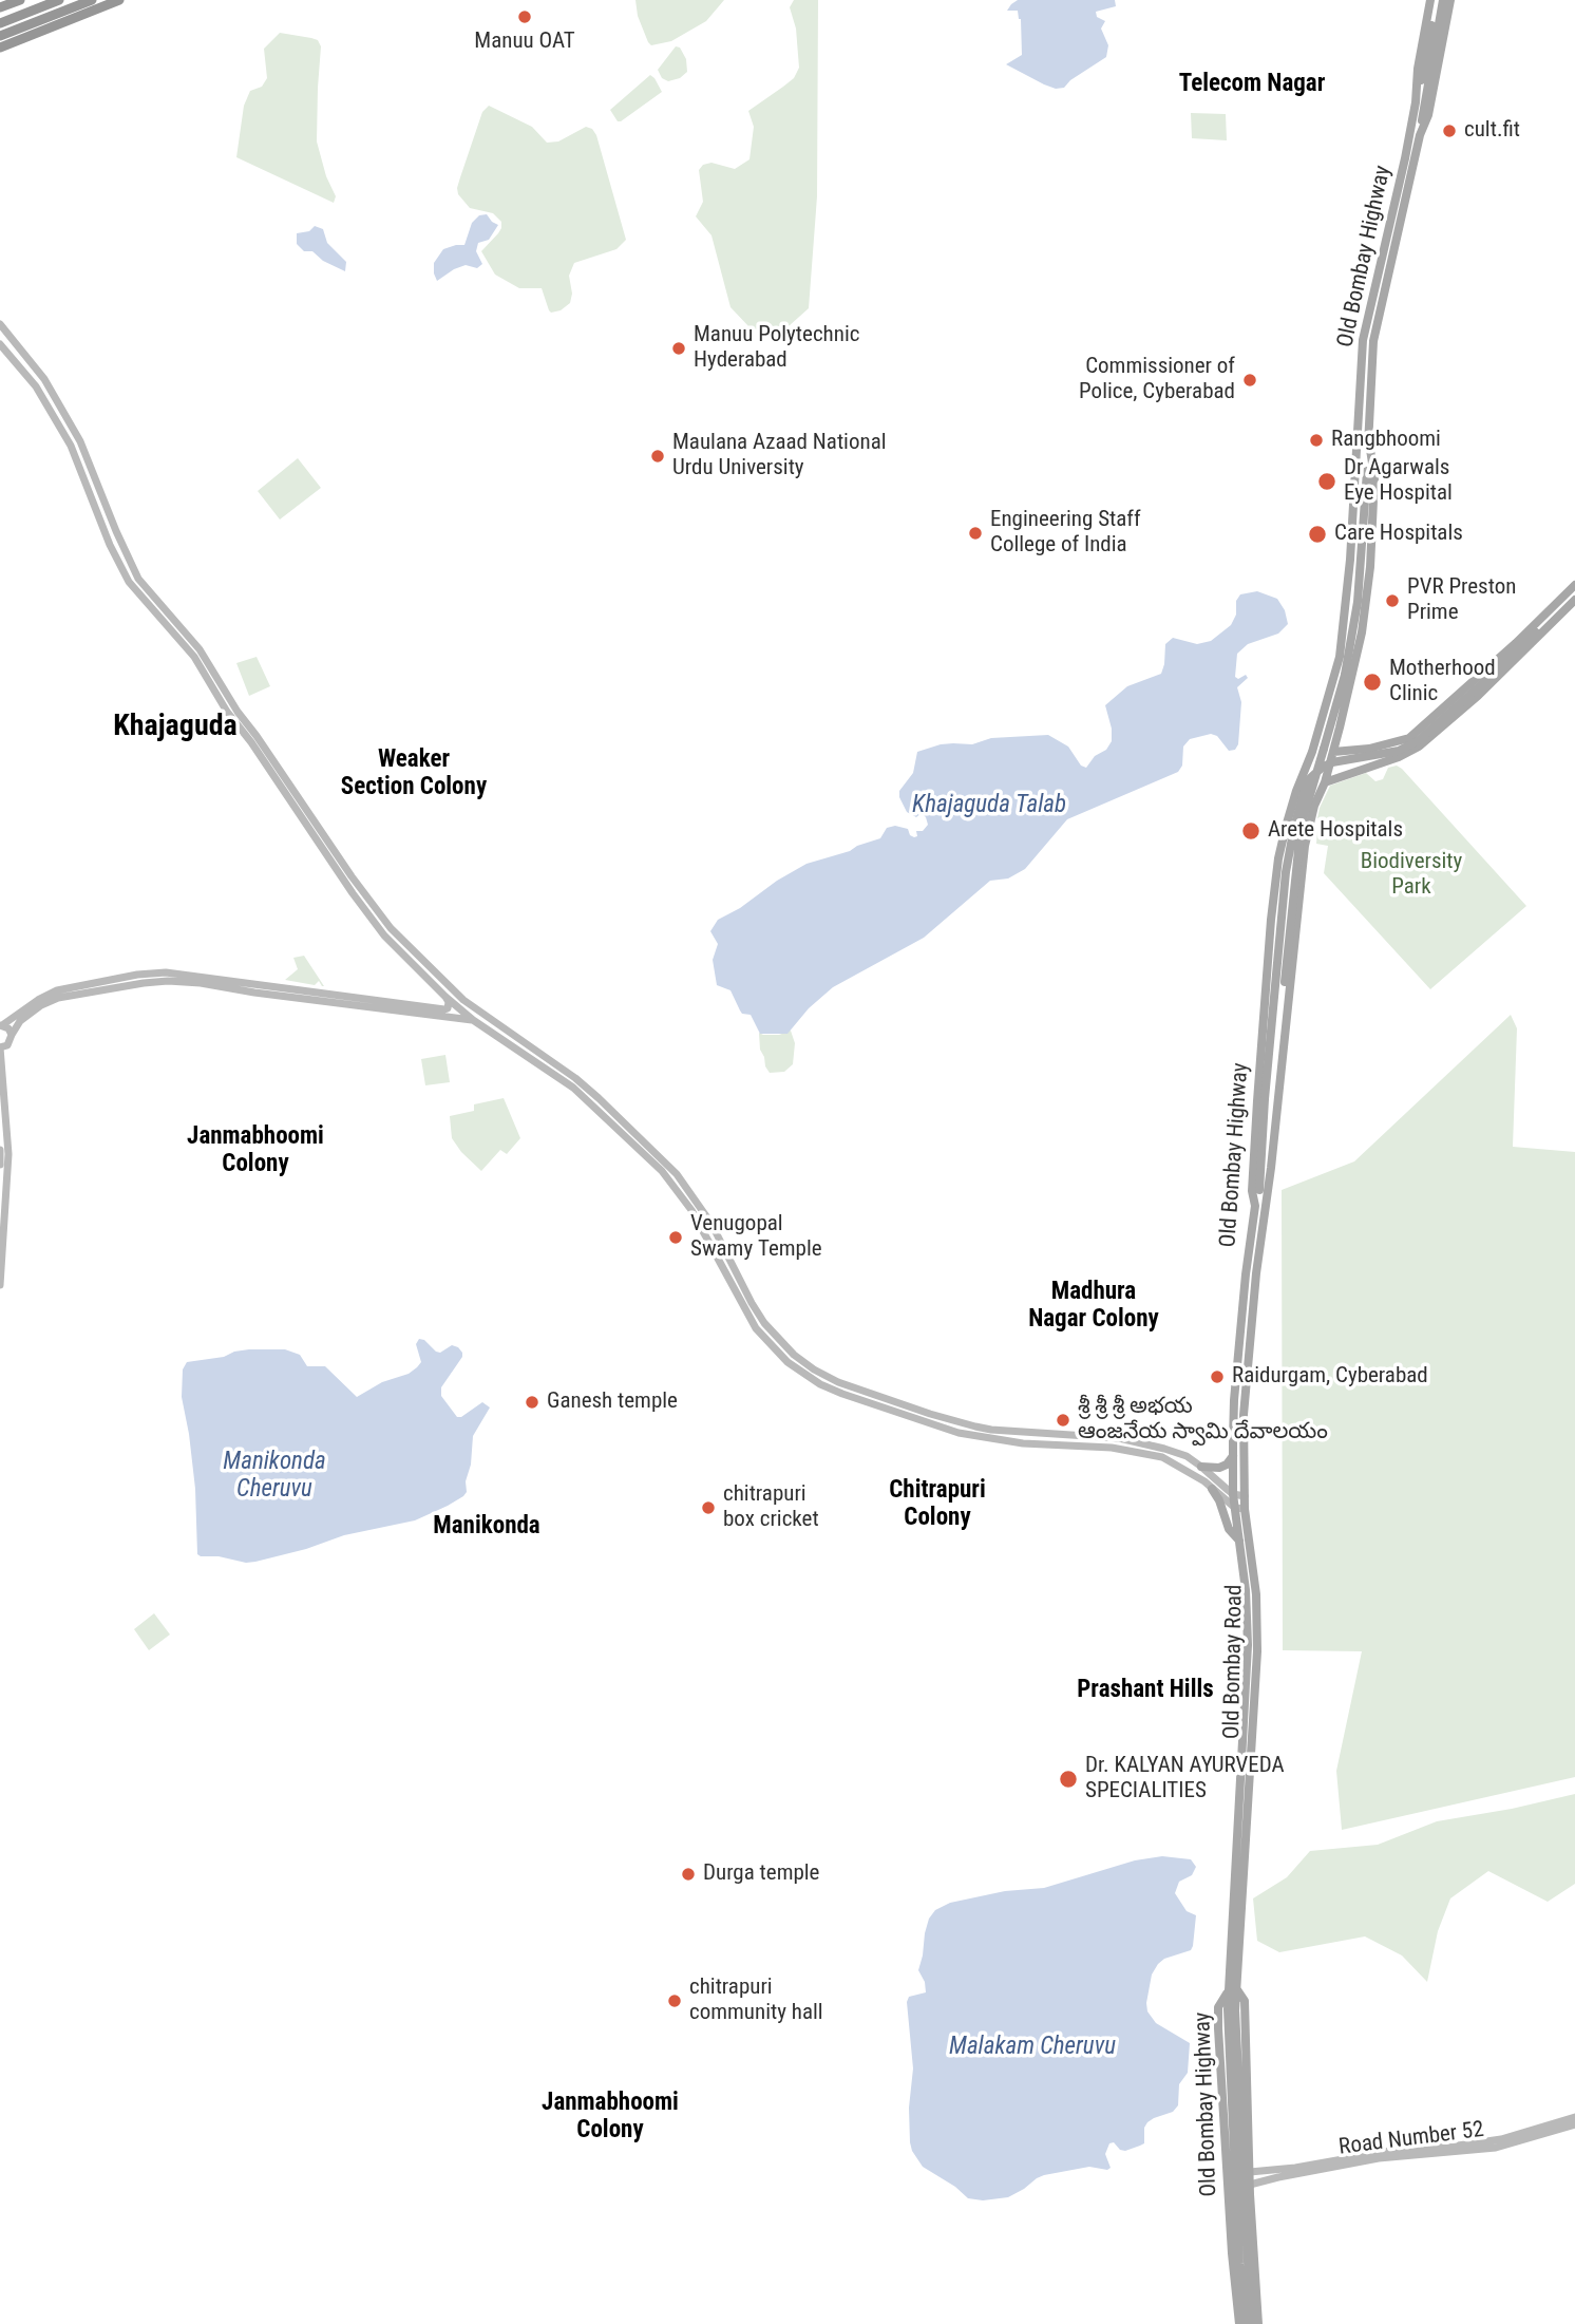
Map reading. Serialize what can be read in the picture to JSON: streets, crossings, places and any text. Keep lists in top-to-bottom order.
{
  "streets": {
    "main road": ["Old Bombay Highway", "Old Bombay Road", "Road Number 52"]
  },
  "crossings": [
    ["Old Bombay Highway", "Old Bombay Road"],
    ["Old Bombay Road", "Road Number 52"]
  ],
  "districts": [
    "Telecom Nagar",
    "Khajaguda",
    "Weaker Section Colony",
    "Janmabhoomi Colony",
    "Madhura Nagar Colony",
    "Chitrapuri Colony",
    "Manikonda",
    "Prashant Hills",
    "Janmabhoomi Colony"
  ],
  "water": ["Khajaguda Talab", "Manikonda Cheruvu", "Malakam Cheruvu"],
  "parks": ["Biodiversity Park"],
  "places": [
    "Manuu OAT",
    "cult.fit",
    "Manuu Polytechnic Hyderabad",
    "Commissioner of Police, Cyberabad",
    "Rangbhoomi",
    "Maulana Azaad National Urdu University",
    "Dr Agarwals Eye Hospital",
    "Engineering Staff College of India",
    "Care Hospitals",
    "PVR Preston Prime",
    "Motherhood Clinic",
    "Arete Hospitals",
    "Venugopal Swamy Temple",
    "Raidurgam, Cyberabad",
    "Ganesh temple",
    "శ్రీ శ్రీ శ్రీ అభయ ఆంజనేయ స్వామి దేవాలయం",
    "chitrapuri box cricket",
    "Dr. KALYAN AYURVEDA SPECIALITIES",
    "Durga temple",
    "chitrapuri community hall"
  ]
}
